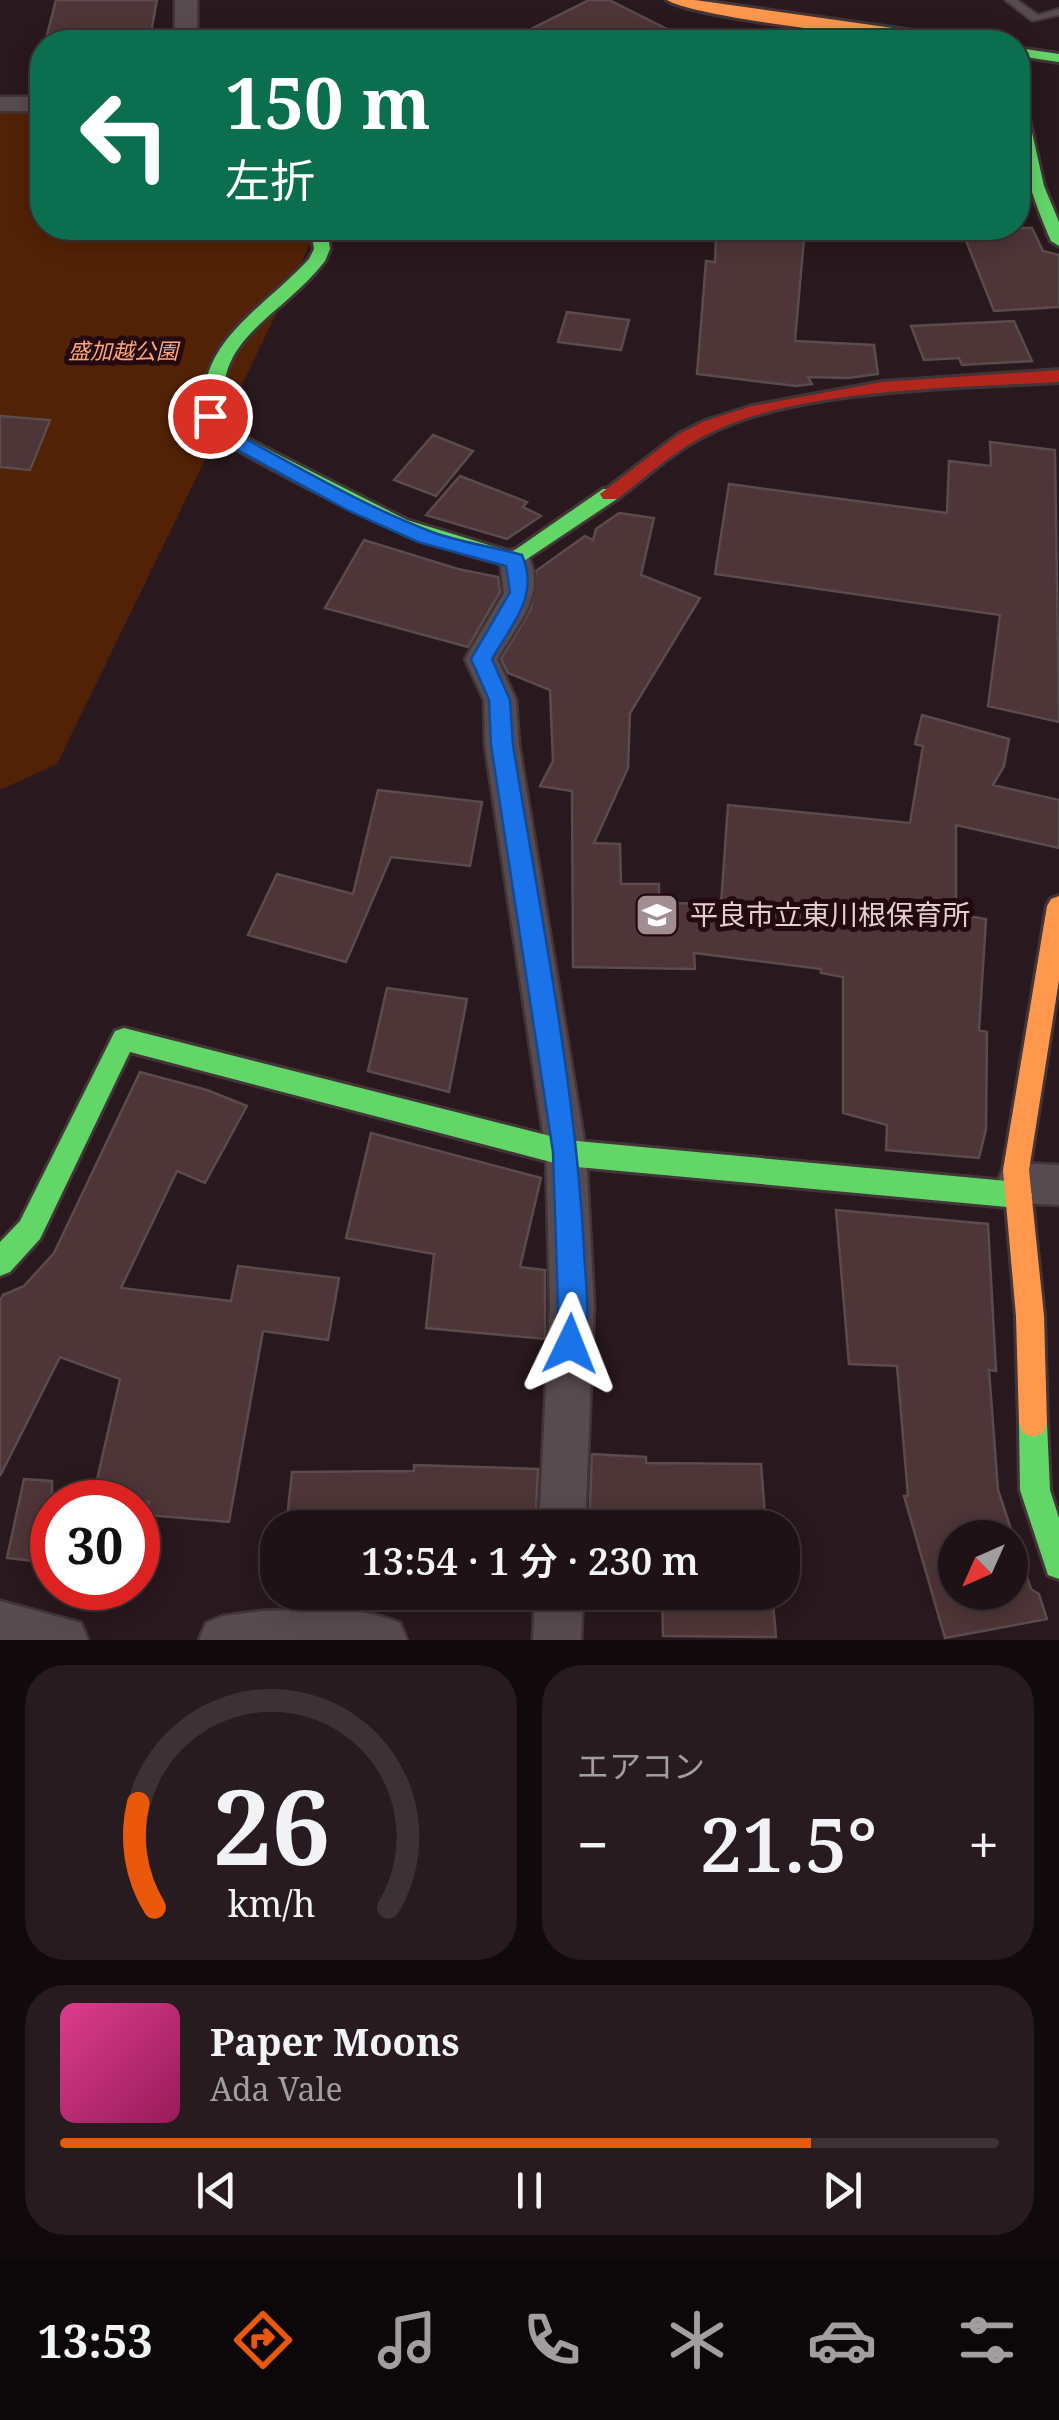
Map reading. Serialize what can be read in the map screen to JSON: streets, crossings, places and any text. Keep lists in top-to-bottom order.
{
  "parks": ["盛加越公園"],
  "places": {
    "school or university": ["平良市立東川根保育所"]
  },
  "north": "bottom left",
  "page": {
    "turn": ["150 m", "左折"],
    "limit": "30",
    "trip": "13:54 · 1 分 · 230 m",
    "tile": "エアコン",
    "heat": ["−", "21.5°", "+"],
    "song": ["Paper Moons", "Ada Vale"],
    "tabs": "13:53",
    "gauge": ["26", "km/h"]
  }
}
